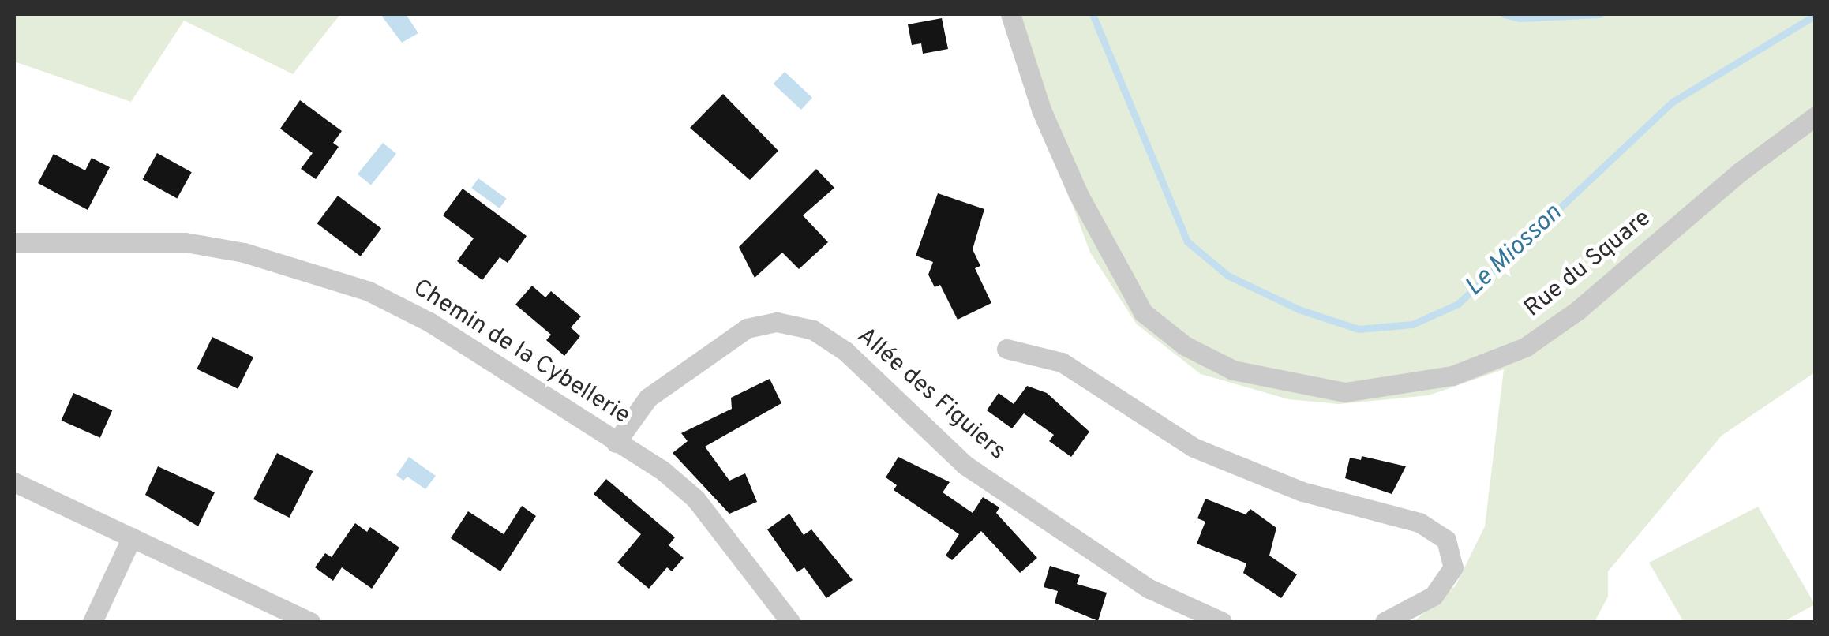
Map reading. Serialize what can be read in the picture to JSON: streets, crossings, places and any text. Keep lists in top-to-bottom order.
{
  "streets": {
    "street": ["Rue du Square", "Chemin de la Cybellerie", "Allée des Figuiers"]
  },
  "crossings": [
    ["Chemin de la Cybellerie", "Allée des Figuiers"]
  ],
  "water": ["Le Miosson"]
}
